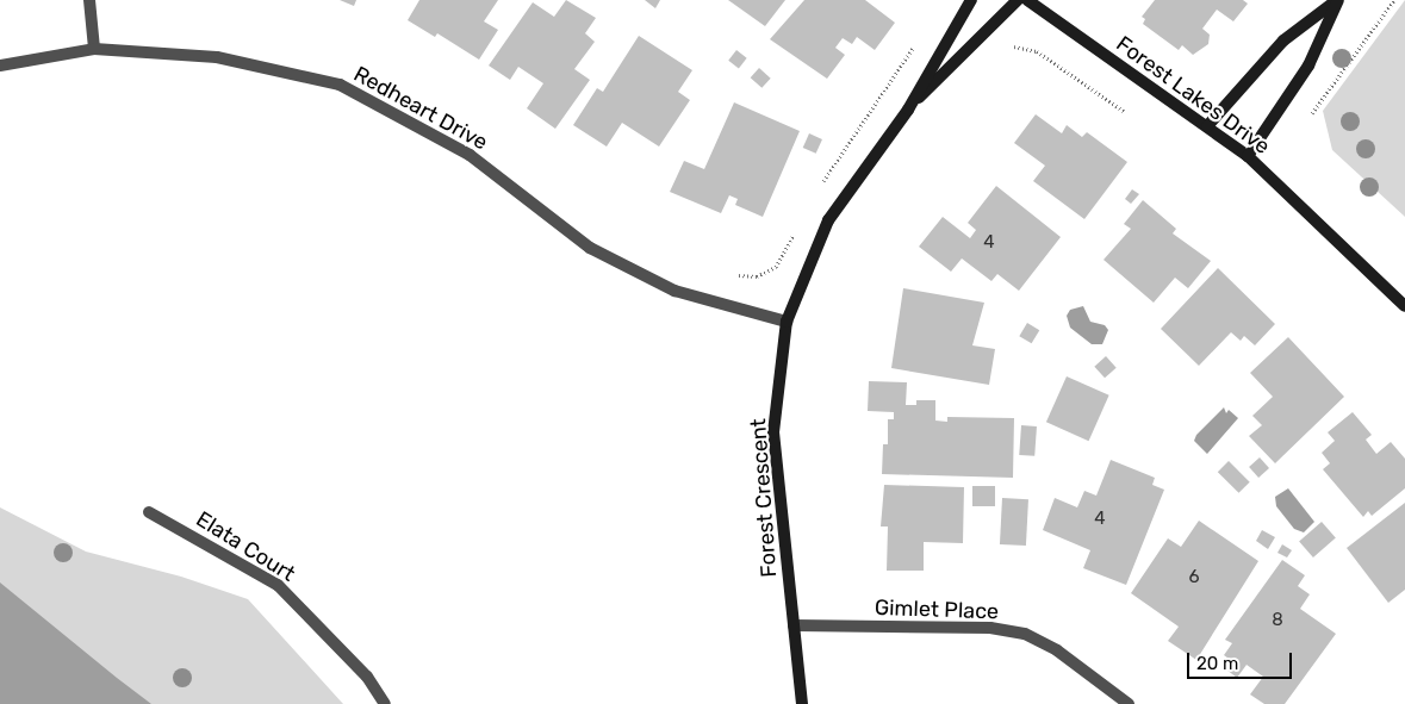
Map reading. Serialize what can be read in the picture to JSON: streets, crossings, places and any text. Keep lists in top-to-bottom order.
{
  "streets": {
    "street": [
      "Forest Lakes Drive",
      "Redheart Drive",
      "Forest Crescent",
      "Elata Court",
      "Gimlet Place"
    ]
  },
  "crossings": [
    ["Redheart Drive", "Forest Crescent"],
    ["Forest Crescent", "Gimlet Place"]
  ],
  "house_numbers": [
    "4",
    "4",
    "6",
    "8"
  ],
  "scale_bar": "20 m"
}
